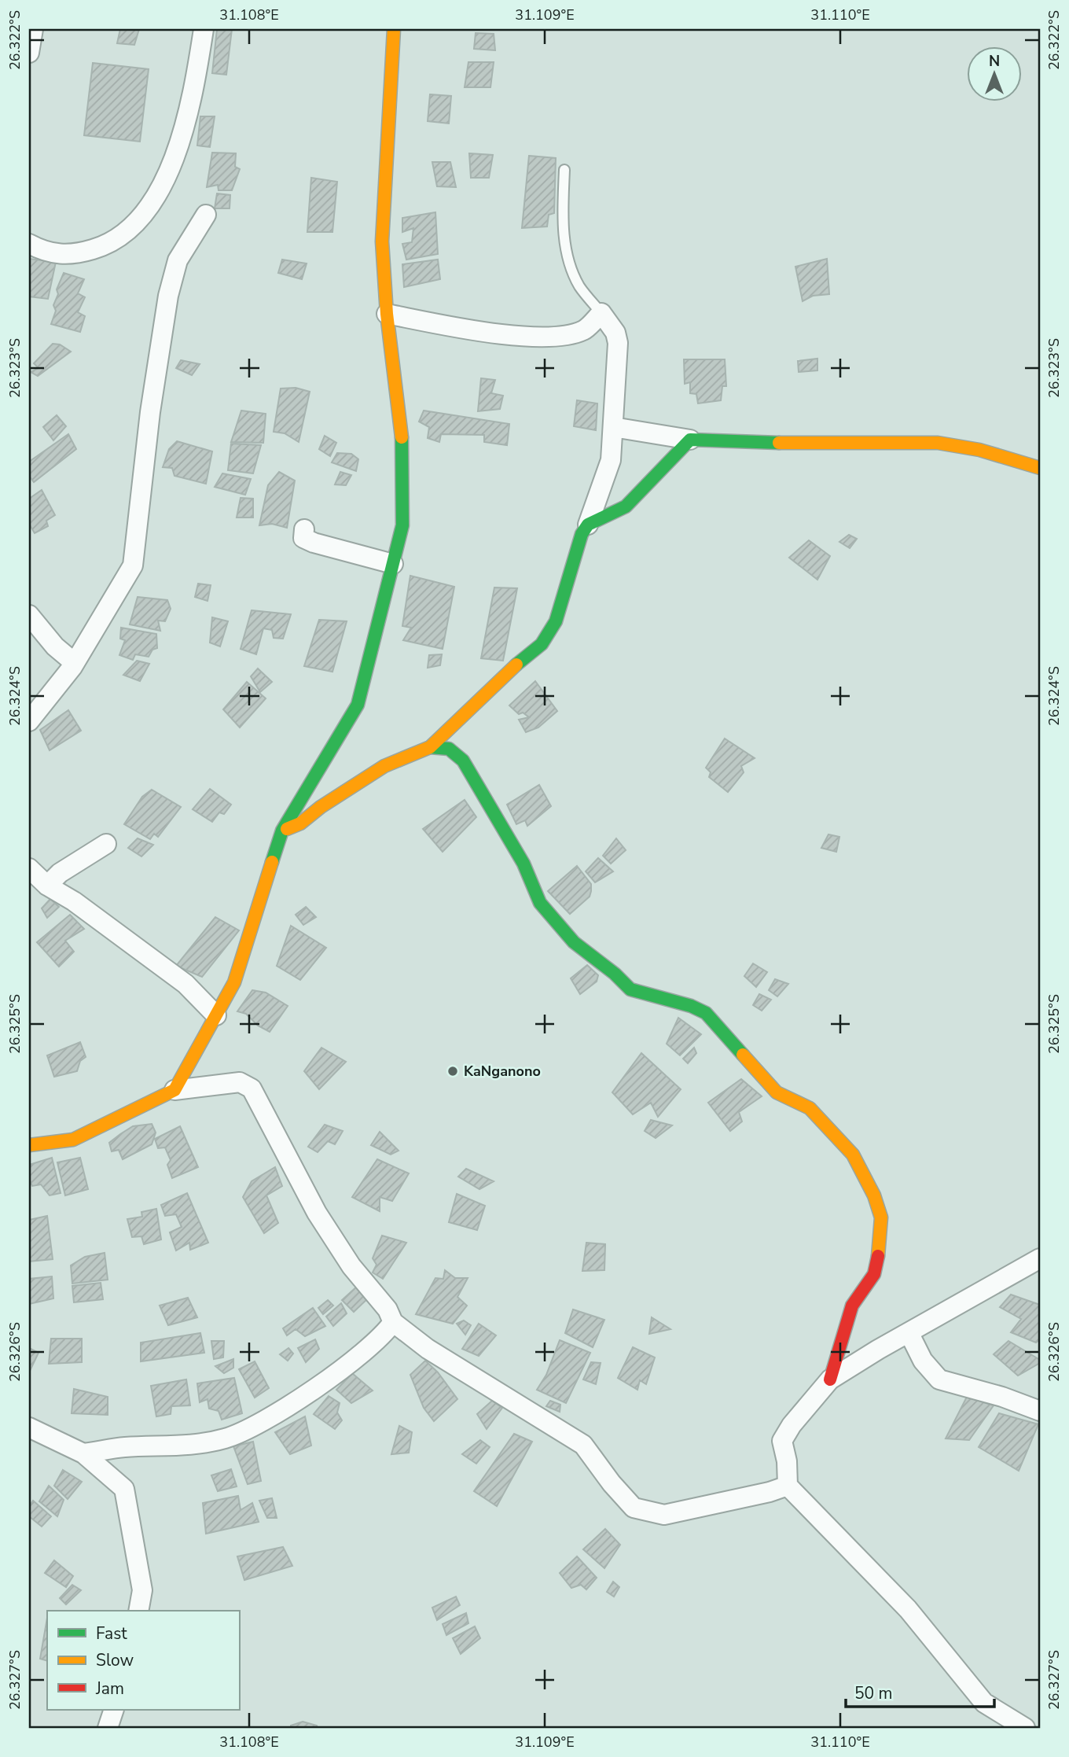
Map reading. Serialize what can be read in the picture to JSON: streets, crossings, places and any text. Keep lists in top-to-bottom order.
{
  "places": ["KaNganono"],
  "legend": ["Fast", "Slow", "Jam"],
  "scale_bar": "50 m",
  "north": "top",
  "coordinates": [
    "31.108°E",
    "31.109°E",
    "31.110°E",
    "26.322°S",
    "26.323°S",
    "26.324°S",
    "26.325°S",
    "26.326°S",
    "26.327°S"
  ]
}
